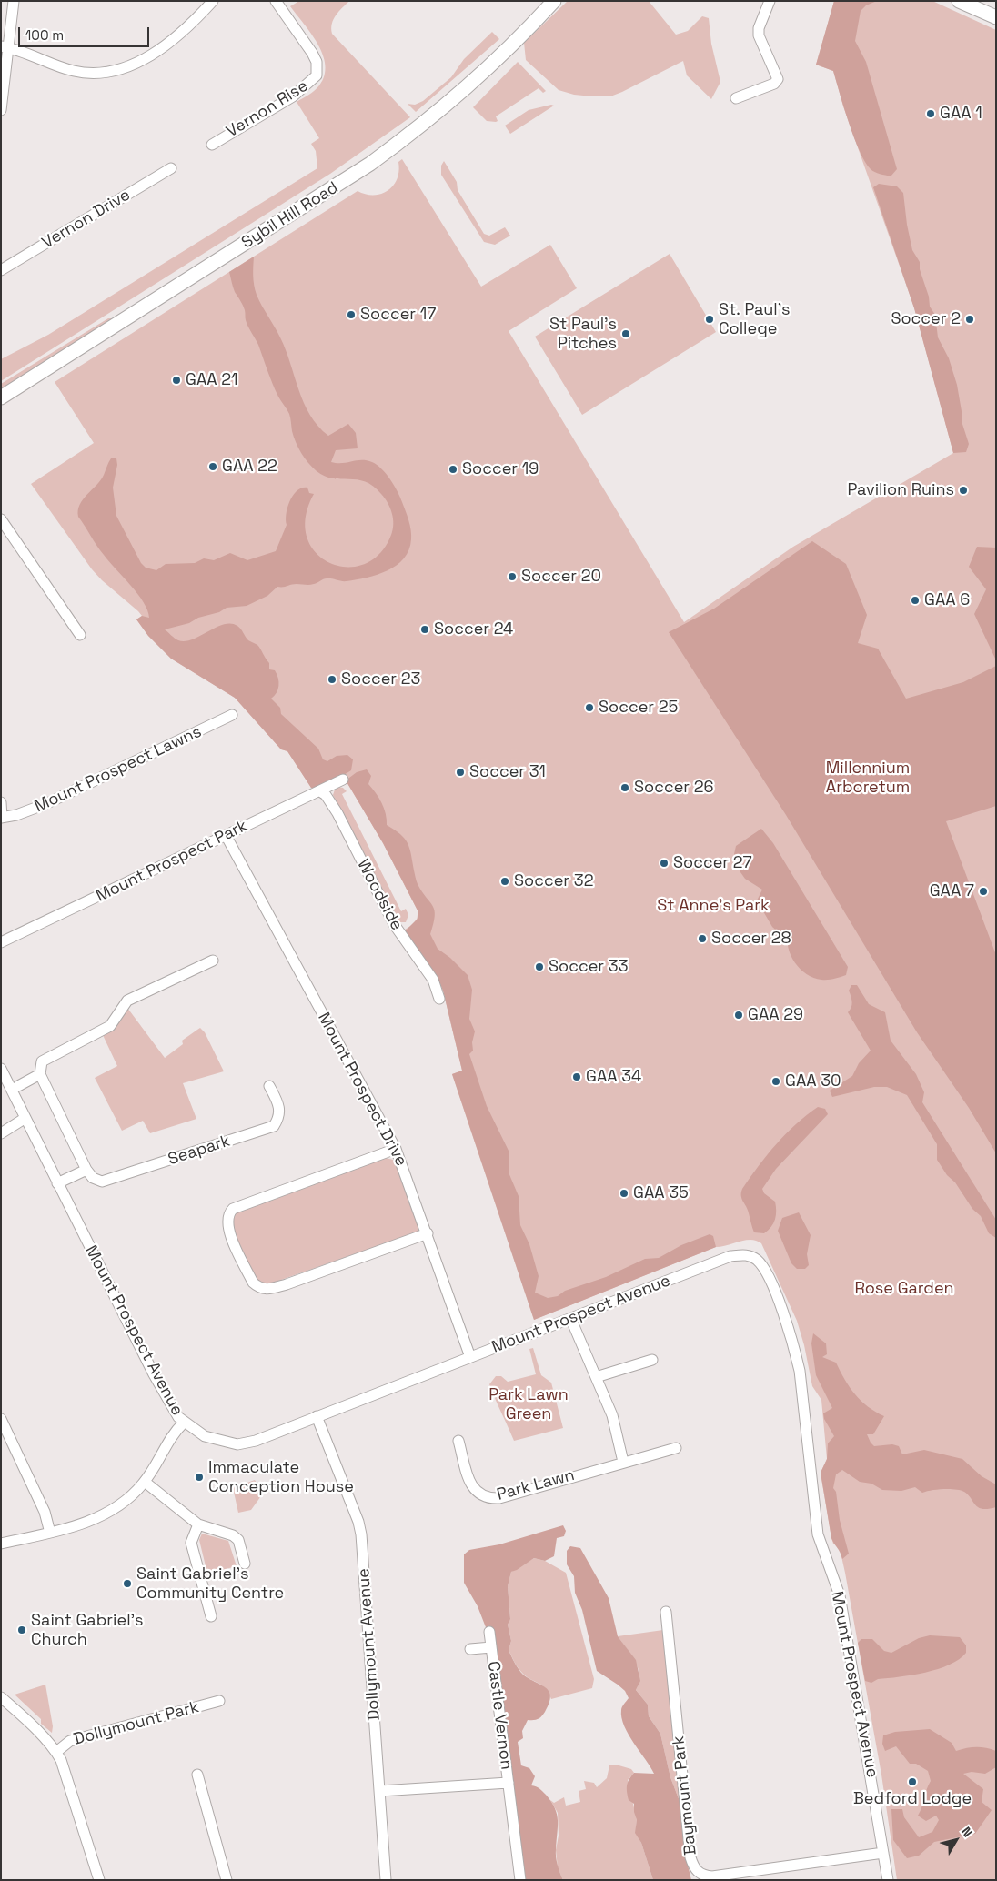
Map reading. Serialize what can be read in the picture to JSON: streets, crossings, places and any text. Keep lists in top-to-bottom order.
{
  "streets": {
    "main road": ["Sybil Hill Road"],
    "street": [
      "Vernon Rise",
      "Vernon Drive",
      "Mount Prospect Lawns",
      "Mount Prospect Park",
      "Woodside",
      "Mount Prospect Drive",
      "Seapark",
      "Mount Prospect Avenue",
      "Park Lawn",
      "Dollymount Avenue",
      "Castle Vernon",
      "Dollymount Park",
      "Baymount Park"
    ]
  },
  "crossings": [
    ["Mount Prospect Park", "Woodside"],
    ["Mount Prospect Park", "Mount Prospect Drive"],
    ["Mount Prospect Drive", "Mount Prospect Avenue"],
    ["Mount Prospect Avenue", "Dollymount Avenue"],
    ["Mount Prospect Avenue", "Baymount Park"],
    ["Dollymount Avenue", "Castle Vernon"]
  ],
  "parks": [
    "Millennium Arboretum",
    "St Anne's Park",
    "Rose Garden",
    "Park Lawn Green"
  ],
  "places": [
    "GAA 1",
    "Soccer 17",
    "St. Paul's College",
    "Soccer 2",
    "St Paul's Pitches",
    "GAA 21",
    "GAA 22",
    "Soccer 19",
    "Pavilion Ruins",
    "Soccer 20",
    "GAA 6",
    "Soccer 24",
    "Soccer 23",
    "Soccer 25",
    "Soccer 31",
    "Soccer 26",
    "Soccer 27",
    "Soccer 32",
    "GAA 7",
    "Soccer 28",
    "Soccer 33",
    "GAA 29",
    "GAA 34",
    "GAA 30",
    "GAA 35",
    "Immaculate Conception House",
    "Saint Gabriel's Community Centre",
    "Saint Gabriel's Church",
    "Bedford Lodge"
  ],
  "scale_bar": "100 m",
  "north": "top right"
}
